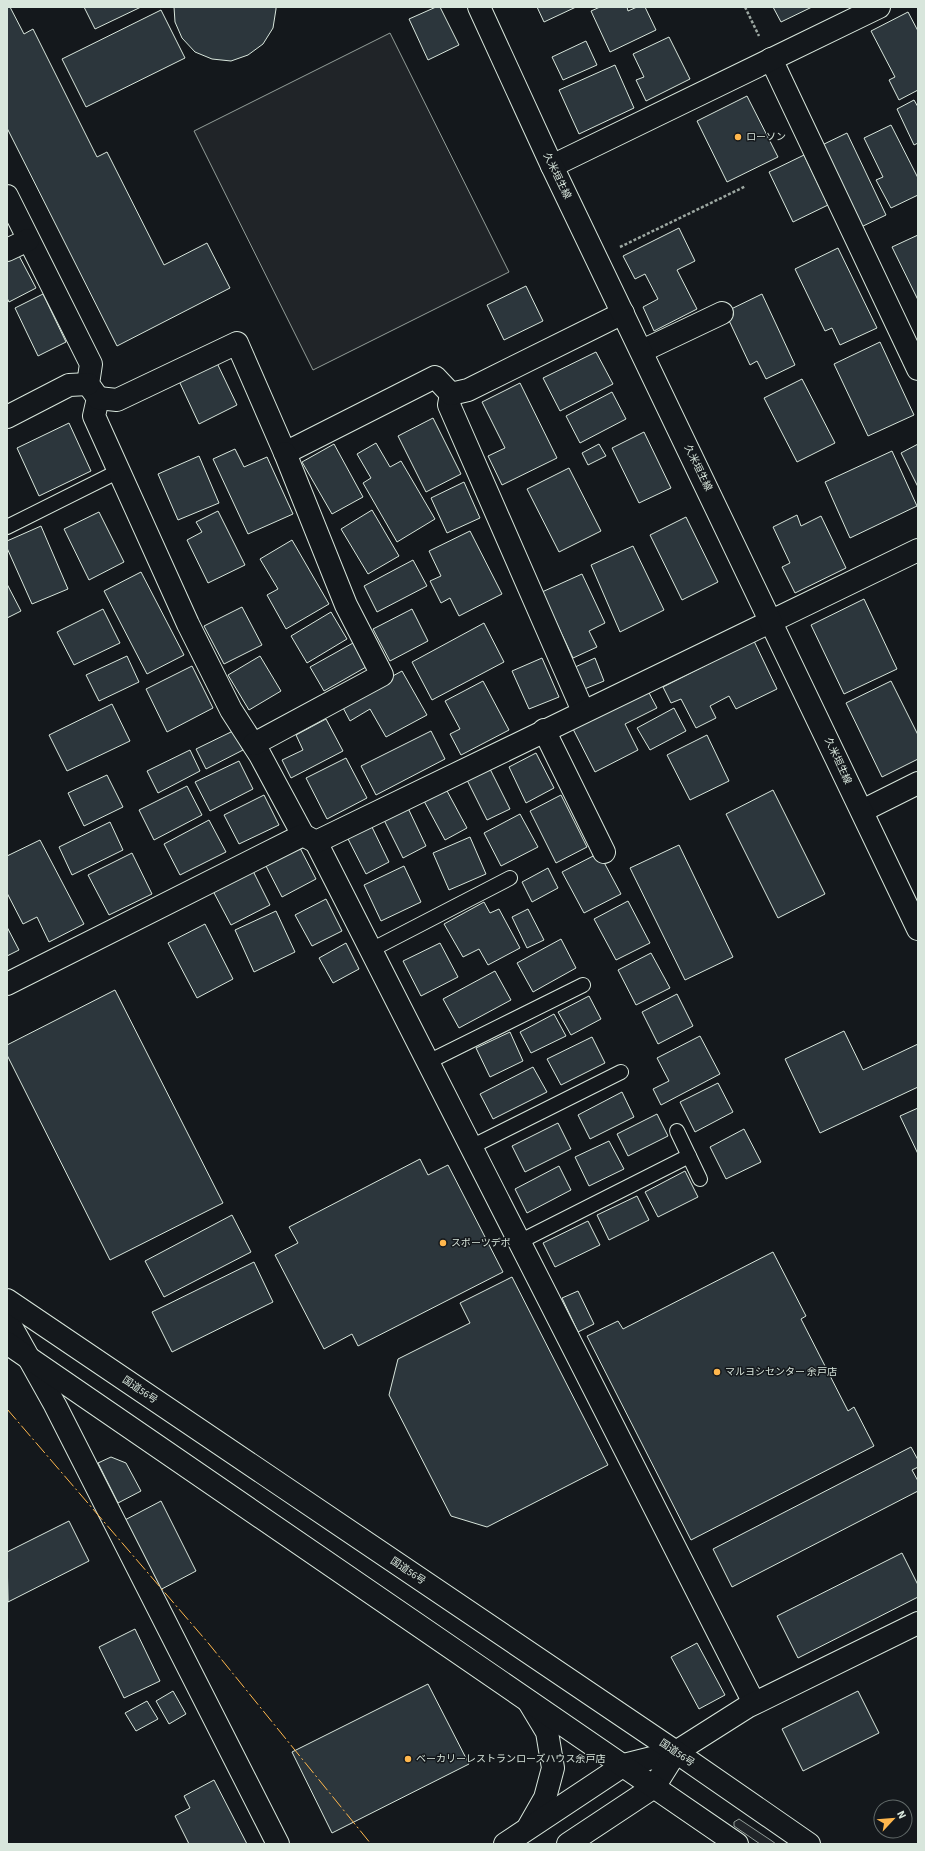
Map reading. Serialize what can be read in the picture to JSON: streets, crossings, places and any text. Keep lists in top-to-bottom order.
{
  "streets": {
    "main road": ["久米垣生線", "国道56号"]
  },
  "places": [
    "ローソン",
    "スポーツデポ",
    "マルヨシセンター 余戸店",
    "ベーカリーレストランローズハウス余戸店"
  ],
  "north": "top right"
}
